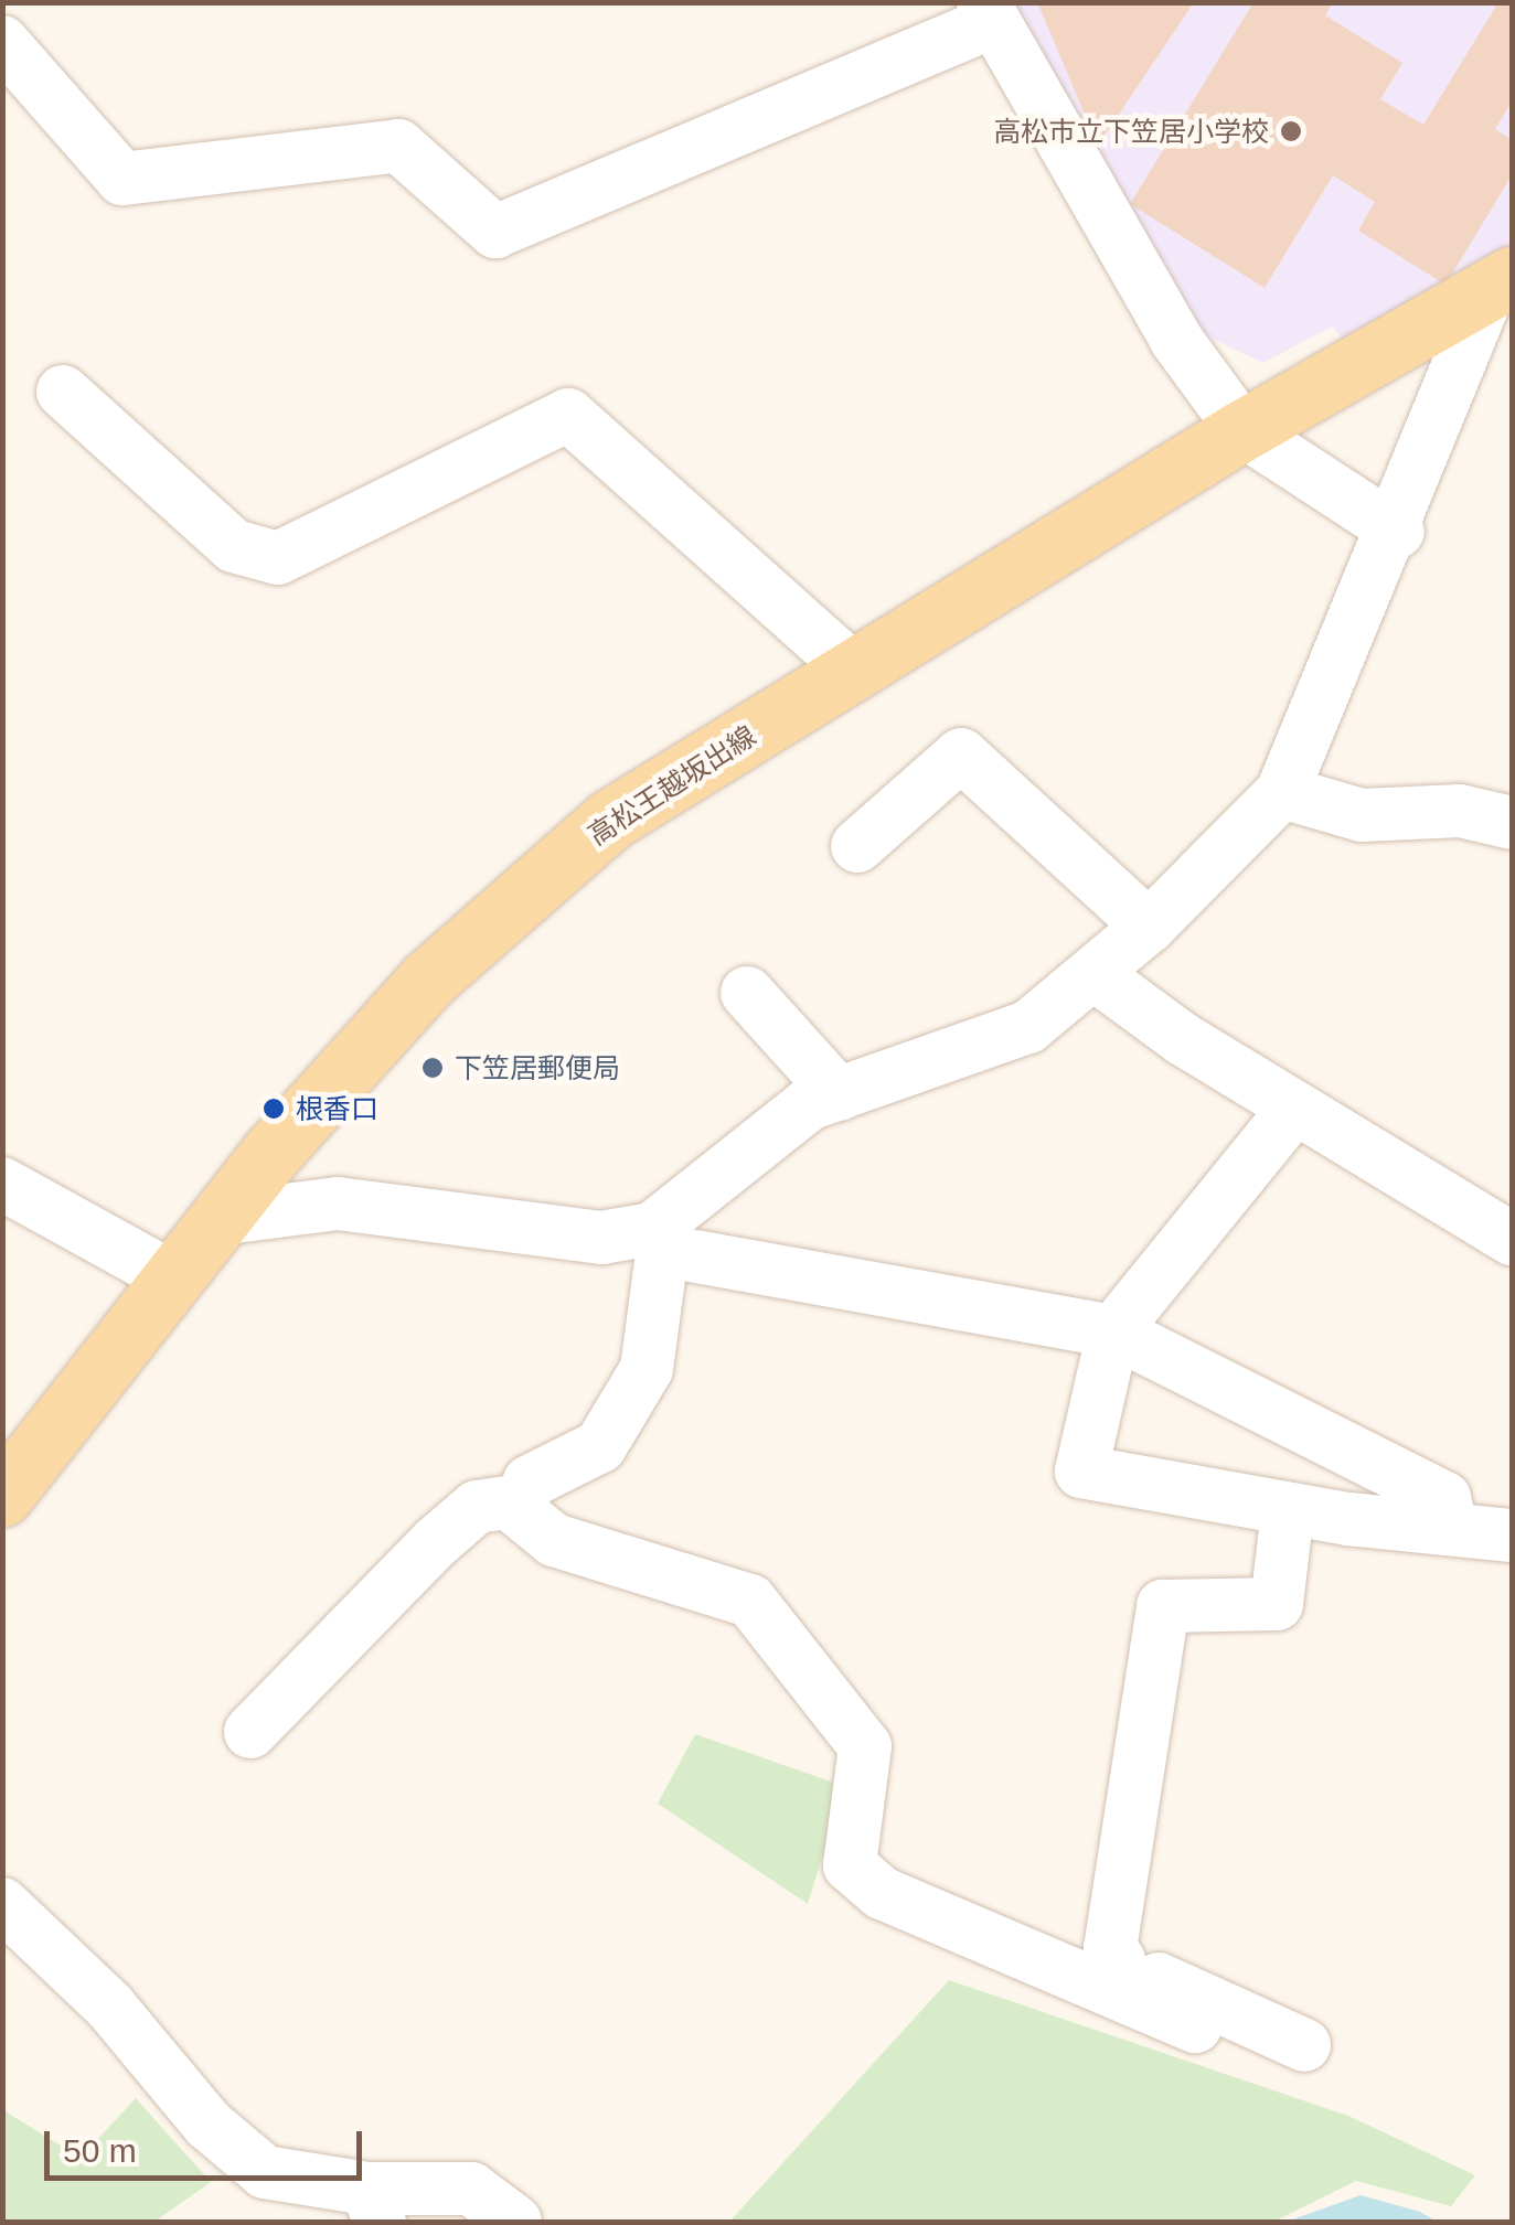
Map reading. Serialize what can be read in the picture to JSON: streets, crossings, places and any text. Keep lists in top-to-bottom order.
{
  "streets": {
    "main road": ["高松王越坂出線"]
  },
  "places": ["高松市立下笠居小学校", "下笠居郵便局", "根香口"],
  "scale_bar": "50 m"
}
